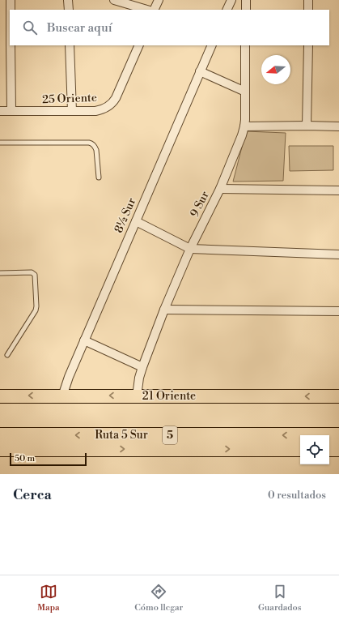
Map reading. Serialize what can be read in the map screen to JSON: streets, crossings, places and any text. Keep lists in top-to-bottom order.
{
  "streets": {
    "highway": ["Ruta 5 Sur", "5"],
    "main road": ["21 Oriente"],
    "street": ["25 Oriente", "9 Sur", "8½ Sur"]
  },
  "crossings": [
    ["9 Sur", "21 Oriente"],
    ["8½ Sur", "21 Oriente"]
  ],
  "one_way": ["21 Oriente"],
  "scale_bar": "50 m",
  "north": "left",
  "page": {
    "search": "Buscar aquí",
    "scale": "50 m",
    "heading": ["Cerca", "0 resultados"],
    "nav": ["Mapa", "Cómo llegar", "Guardados"]
  }
}
